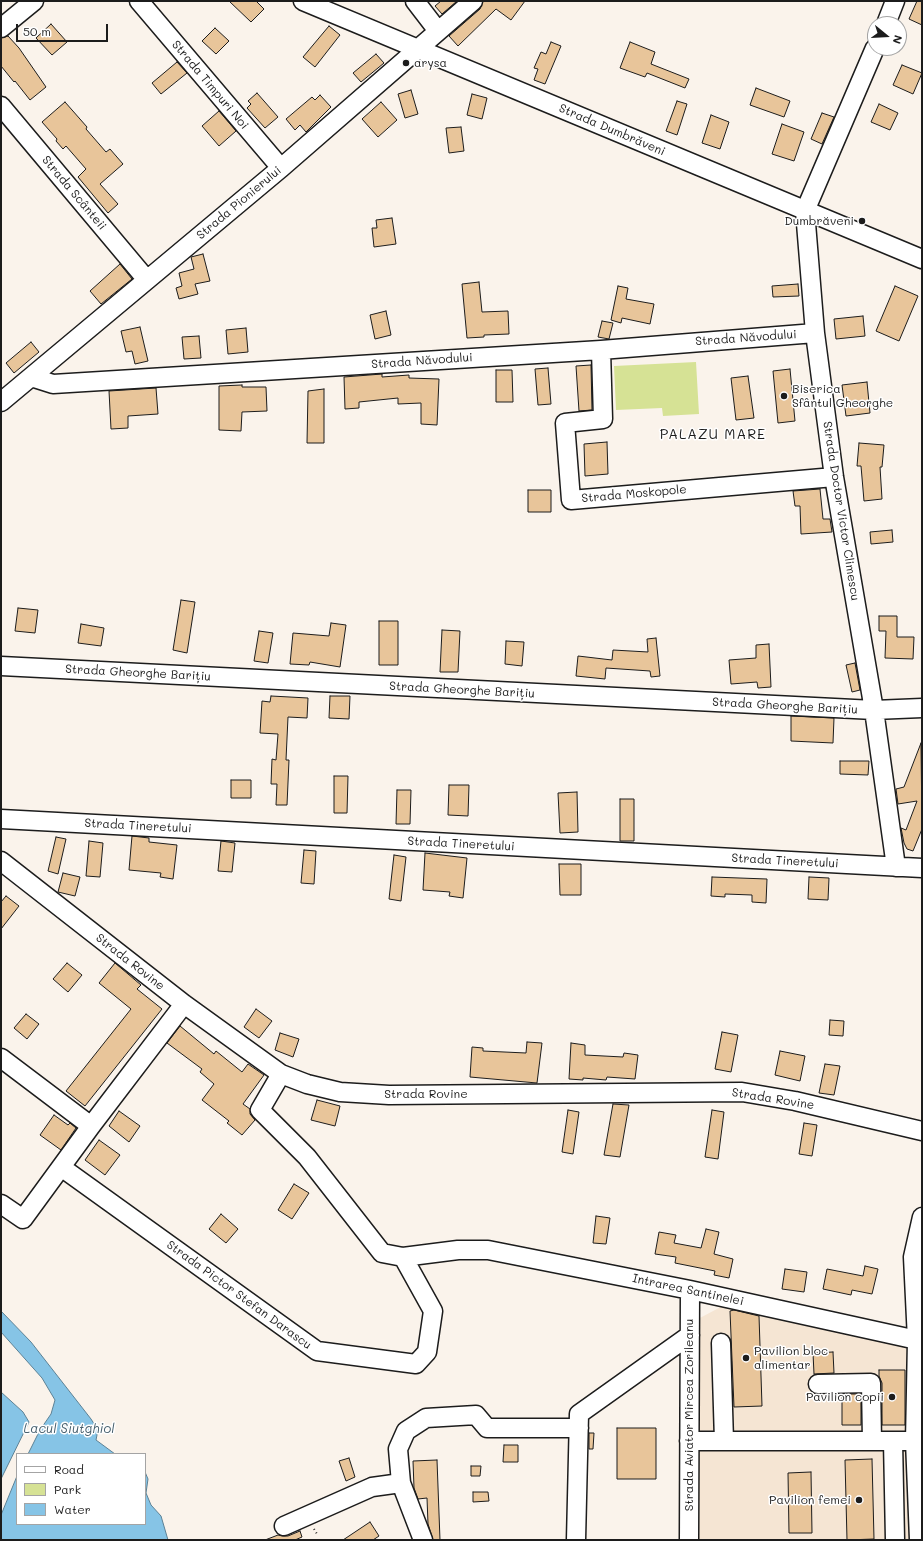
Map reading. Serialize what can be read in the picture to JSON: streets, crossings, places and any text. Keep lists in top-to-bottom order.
{
  "streets": {
    "street": [
      "Strada Timpuri Noi",
      "Strada Dumbrăveni",
      "Strada Scânteii",
      "Strada Pionierului",
      "Strada Năvodului",
      "Strada Moskopole",
      "Strada Doctor Victor Climescu",
      "Strada Gheorghe Barițiu",
      "Strada Tineretului",
      "Strada Rovine",
      "Intrarea Santinelei",
      "Strada Pictor Stefan Darascu",
      "Strada Aviator Mircea Zorileanu"
    ]
  },
  "crossings": [
    ["Strada Timpuri Noi", "Strada Pionierului"],
    ["Strada Dumbrăveni", "Strada Pionierului"],
    ["Strada Dumbrăveni", "Strada Doctor Victor Climescu"],
    ["Strada Scânteii", "Strada Pionierului"],
    ["Strada Pionierului", "Strada Năvodului"],
    ["Strada Năvodului", "Strada Moskopole"],
    ["Strada Năvodului", "Strada Doctor Victor Climescu"],
    ["Strada Moskopole", "Strada Doctor Victor Climescu"],
    ["Strada Doctor Victor Climescu", "Strada Gheorghe Barițiu"],
    ["Strada Doctor Victor Climescu", "Strada Tineretului"],
    ["Strada Rovine", "Intrarea Santinelei"],
    ["Intrarea Santinelei", "Strada Pictor Stefan Darascu"],
    ["Intrarea Santinelei", "Strada Aviator Mircea Zorileanu"]
  ],
  "districts": ["PALAZU MARE"],
  "water": ["Lacul Siutghiol"],
  "places": [
    "arysa",
    "Dumbrăveni",
    "Biserica Sfântul Gheorghe",
    "Pavilion bloc alimentar",
    "Pavilion copii",
    "Pavilion femei"
  ],
  "legend": ["Road", "Park", "Water"],
  "scale_bar": "50 m",
  "north": "right"
}
